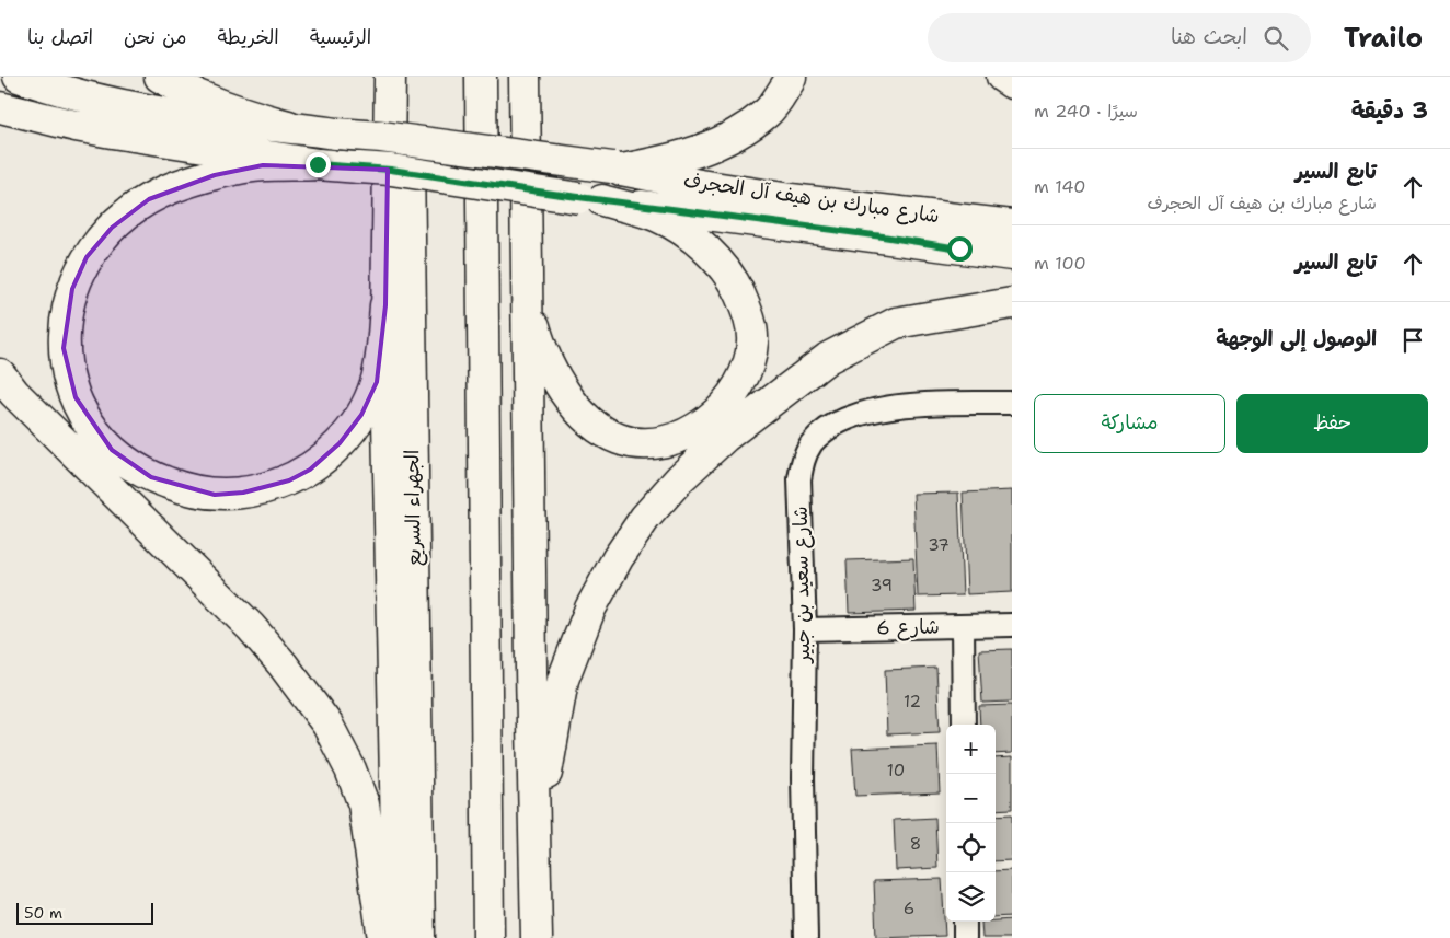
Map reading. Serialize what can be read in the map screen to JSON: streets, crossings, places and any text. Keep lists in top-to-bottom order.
{
  "streets": {
    "main road": ["شارع مبارك بن هيف آل الحجرف", "الجهراء السريع"],
    "street": ["شارع سعيد بن جبير", "شارع 6"]
  },
  "crossings": [
    ["شارع سعيد بن جبير", "شارع 6"]
  ],
  "house_numbers": [
    "37",
    "39",
    "12",
    "10",
    "8",
    "6"
  ],
  "scale_bar": "50 m",
  "page": {
    "header": "Trailo",
    "search": "ابحث هنا",
    "nav": [
      "الرئيسية",
      "الخريطة",
      "من نحن",
      "اتصل بنا"
    ],
    "heading": ["3 دقيقة", "سيرًا · 240 m"],
    "list": [
      ["تابع السير", "شارع مبارك بن هيف آل الحجرف", "140 m"],
      ["تابع السير", "100 m"],
      "الوصول إلى الوجهة"
    ],
    "buttons": ["حفظ", "مشاركة"],
    "map_buttons": ["+", "−"],
    "scale": "50 m"
  }
}
